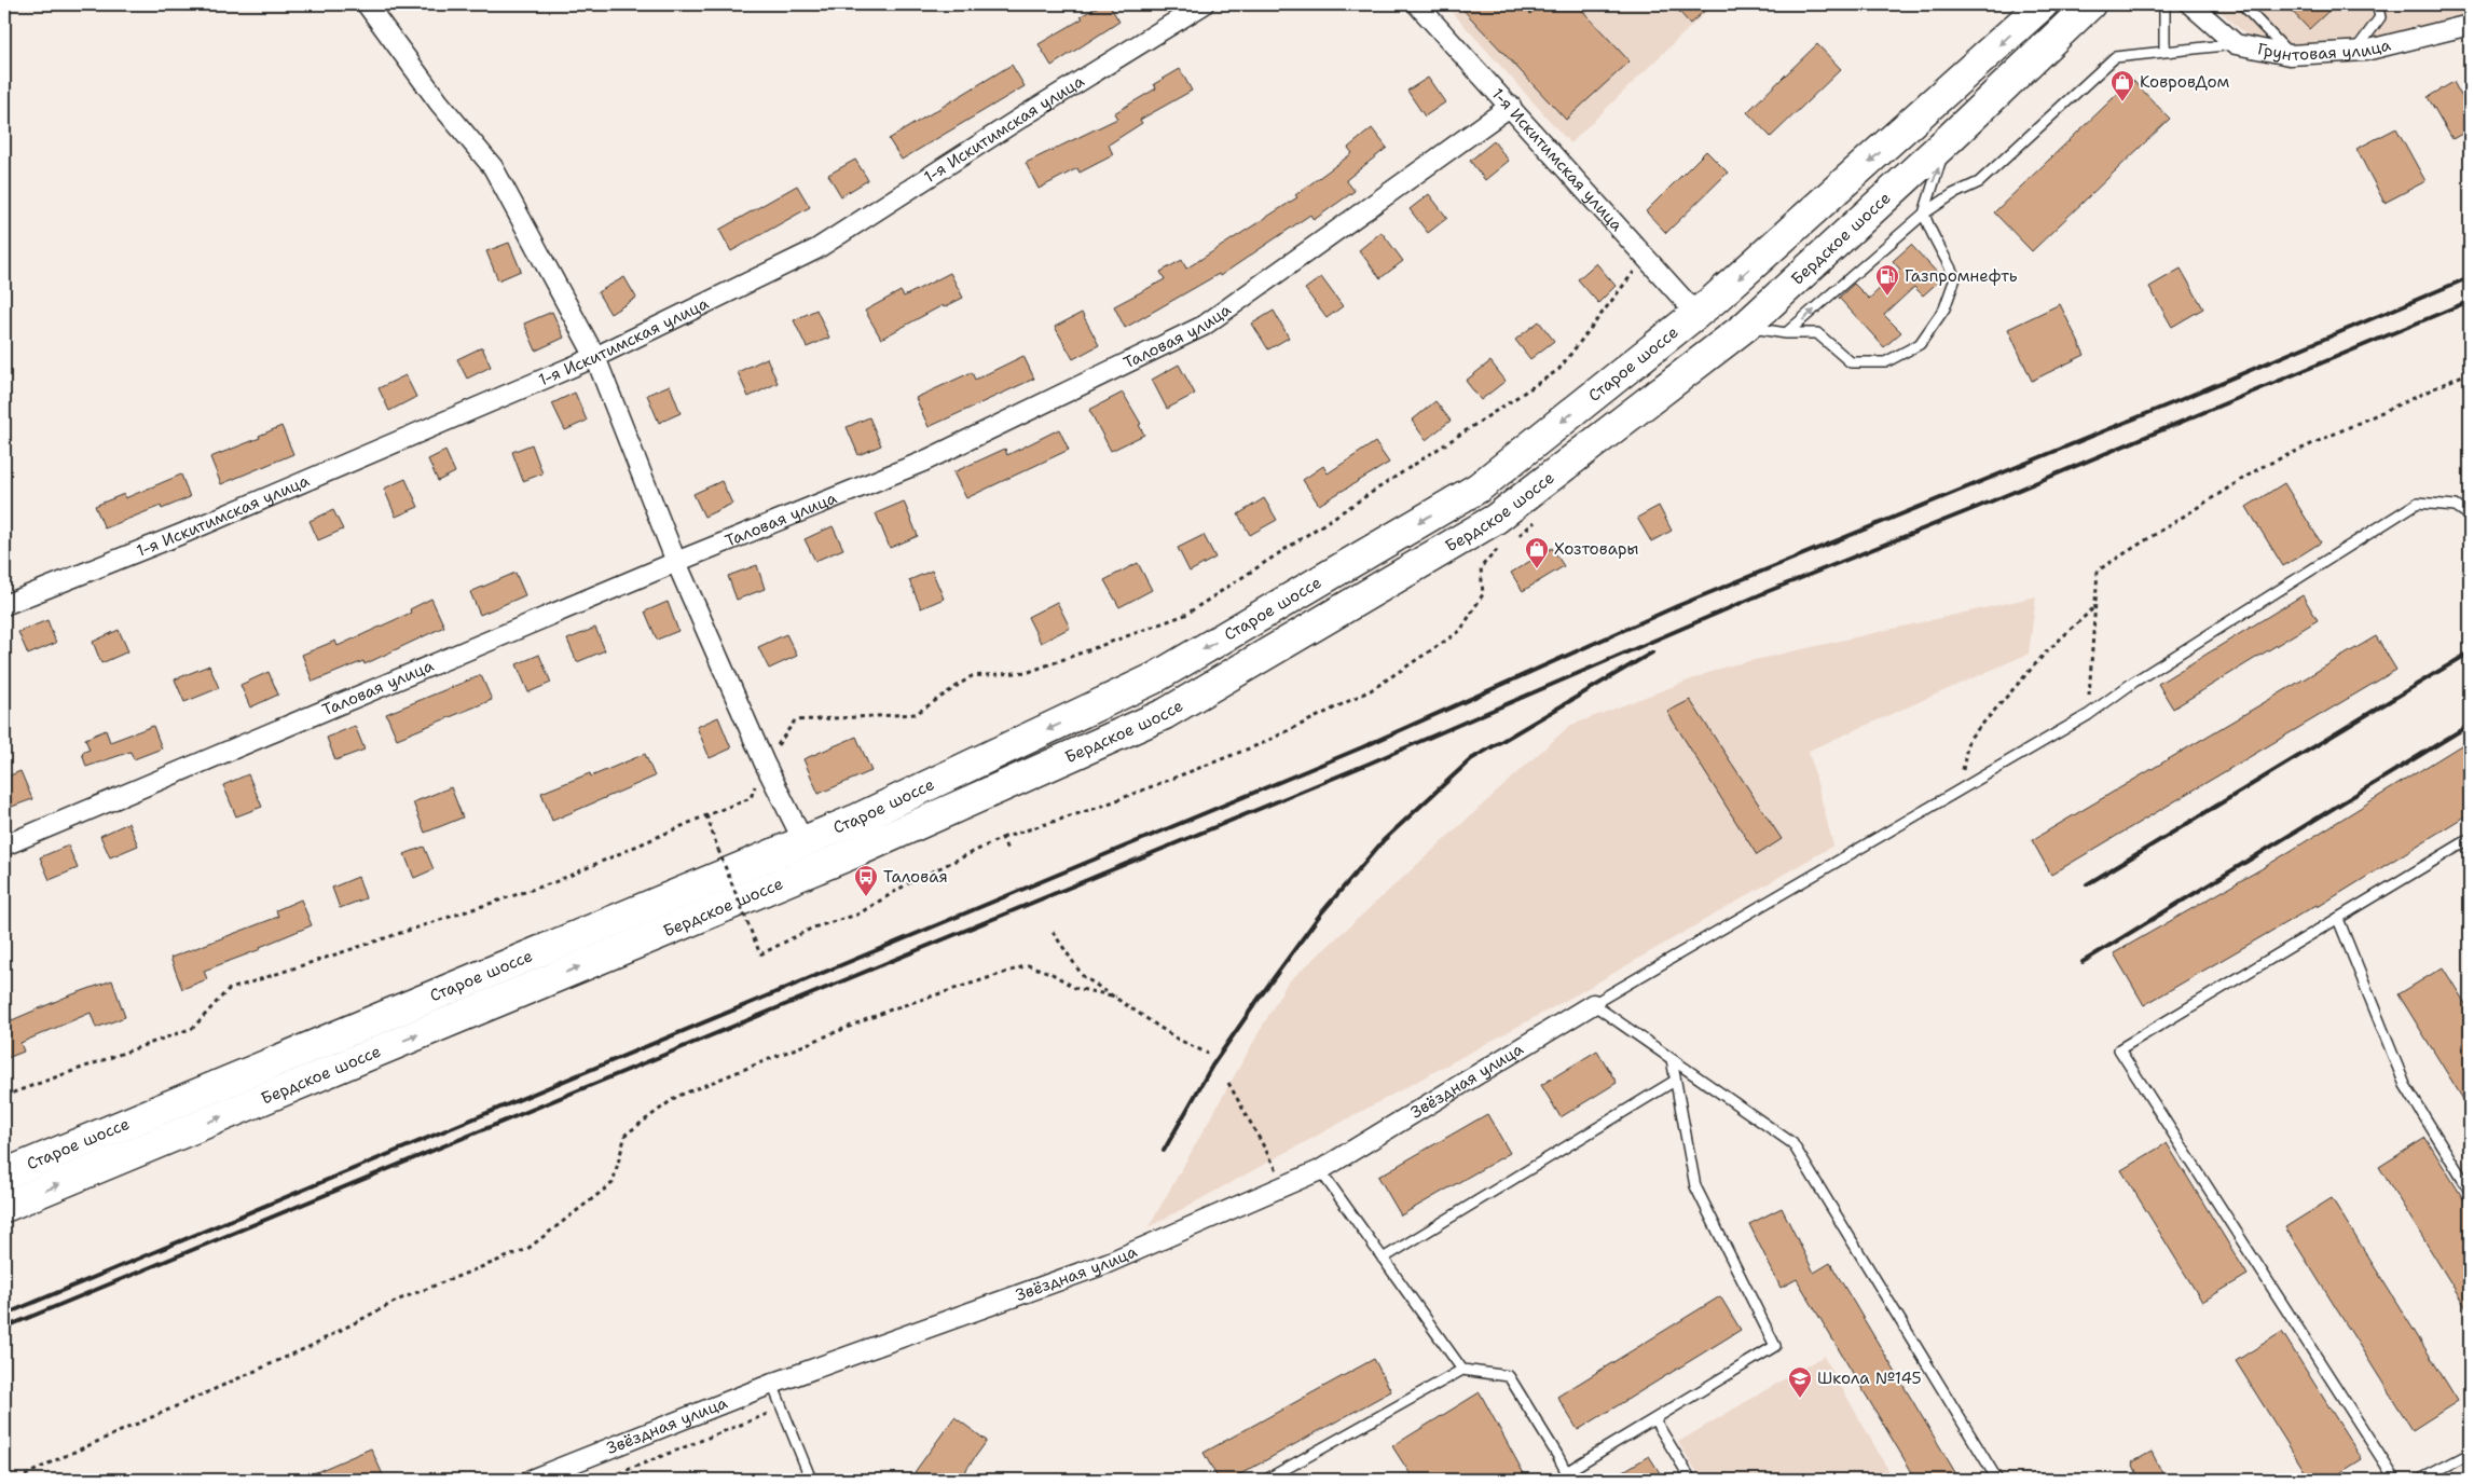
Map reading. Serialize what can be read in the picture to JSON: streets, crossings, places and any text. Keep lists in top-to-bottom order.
{
  "streets": {
    "highway": ["Бердское шоссе", "Старое шоссе"],
    "street": [
      "Грунтовая улица",
      "1-я Искитимская улица",
      "Таловая улица",
      "Звёздная улица"
    ]
  },
  "crossings": [
    ["1-я Искитимская улица", "Таловая улица"],
    ["1-я Искитимская улица", "Старое шоссе"]
  ],
  "one_way": ["Бердское шоссе", "Старое шоссе"],
  "places": {
    "shop": ["КовровДом", "Хозтовары"],
    "fuel station": ["Газпромнефть"],
    "bus stop": ["Таловая"],
    "school or university": ["Школа №145"]
  }
}
